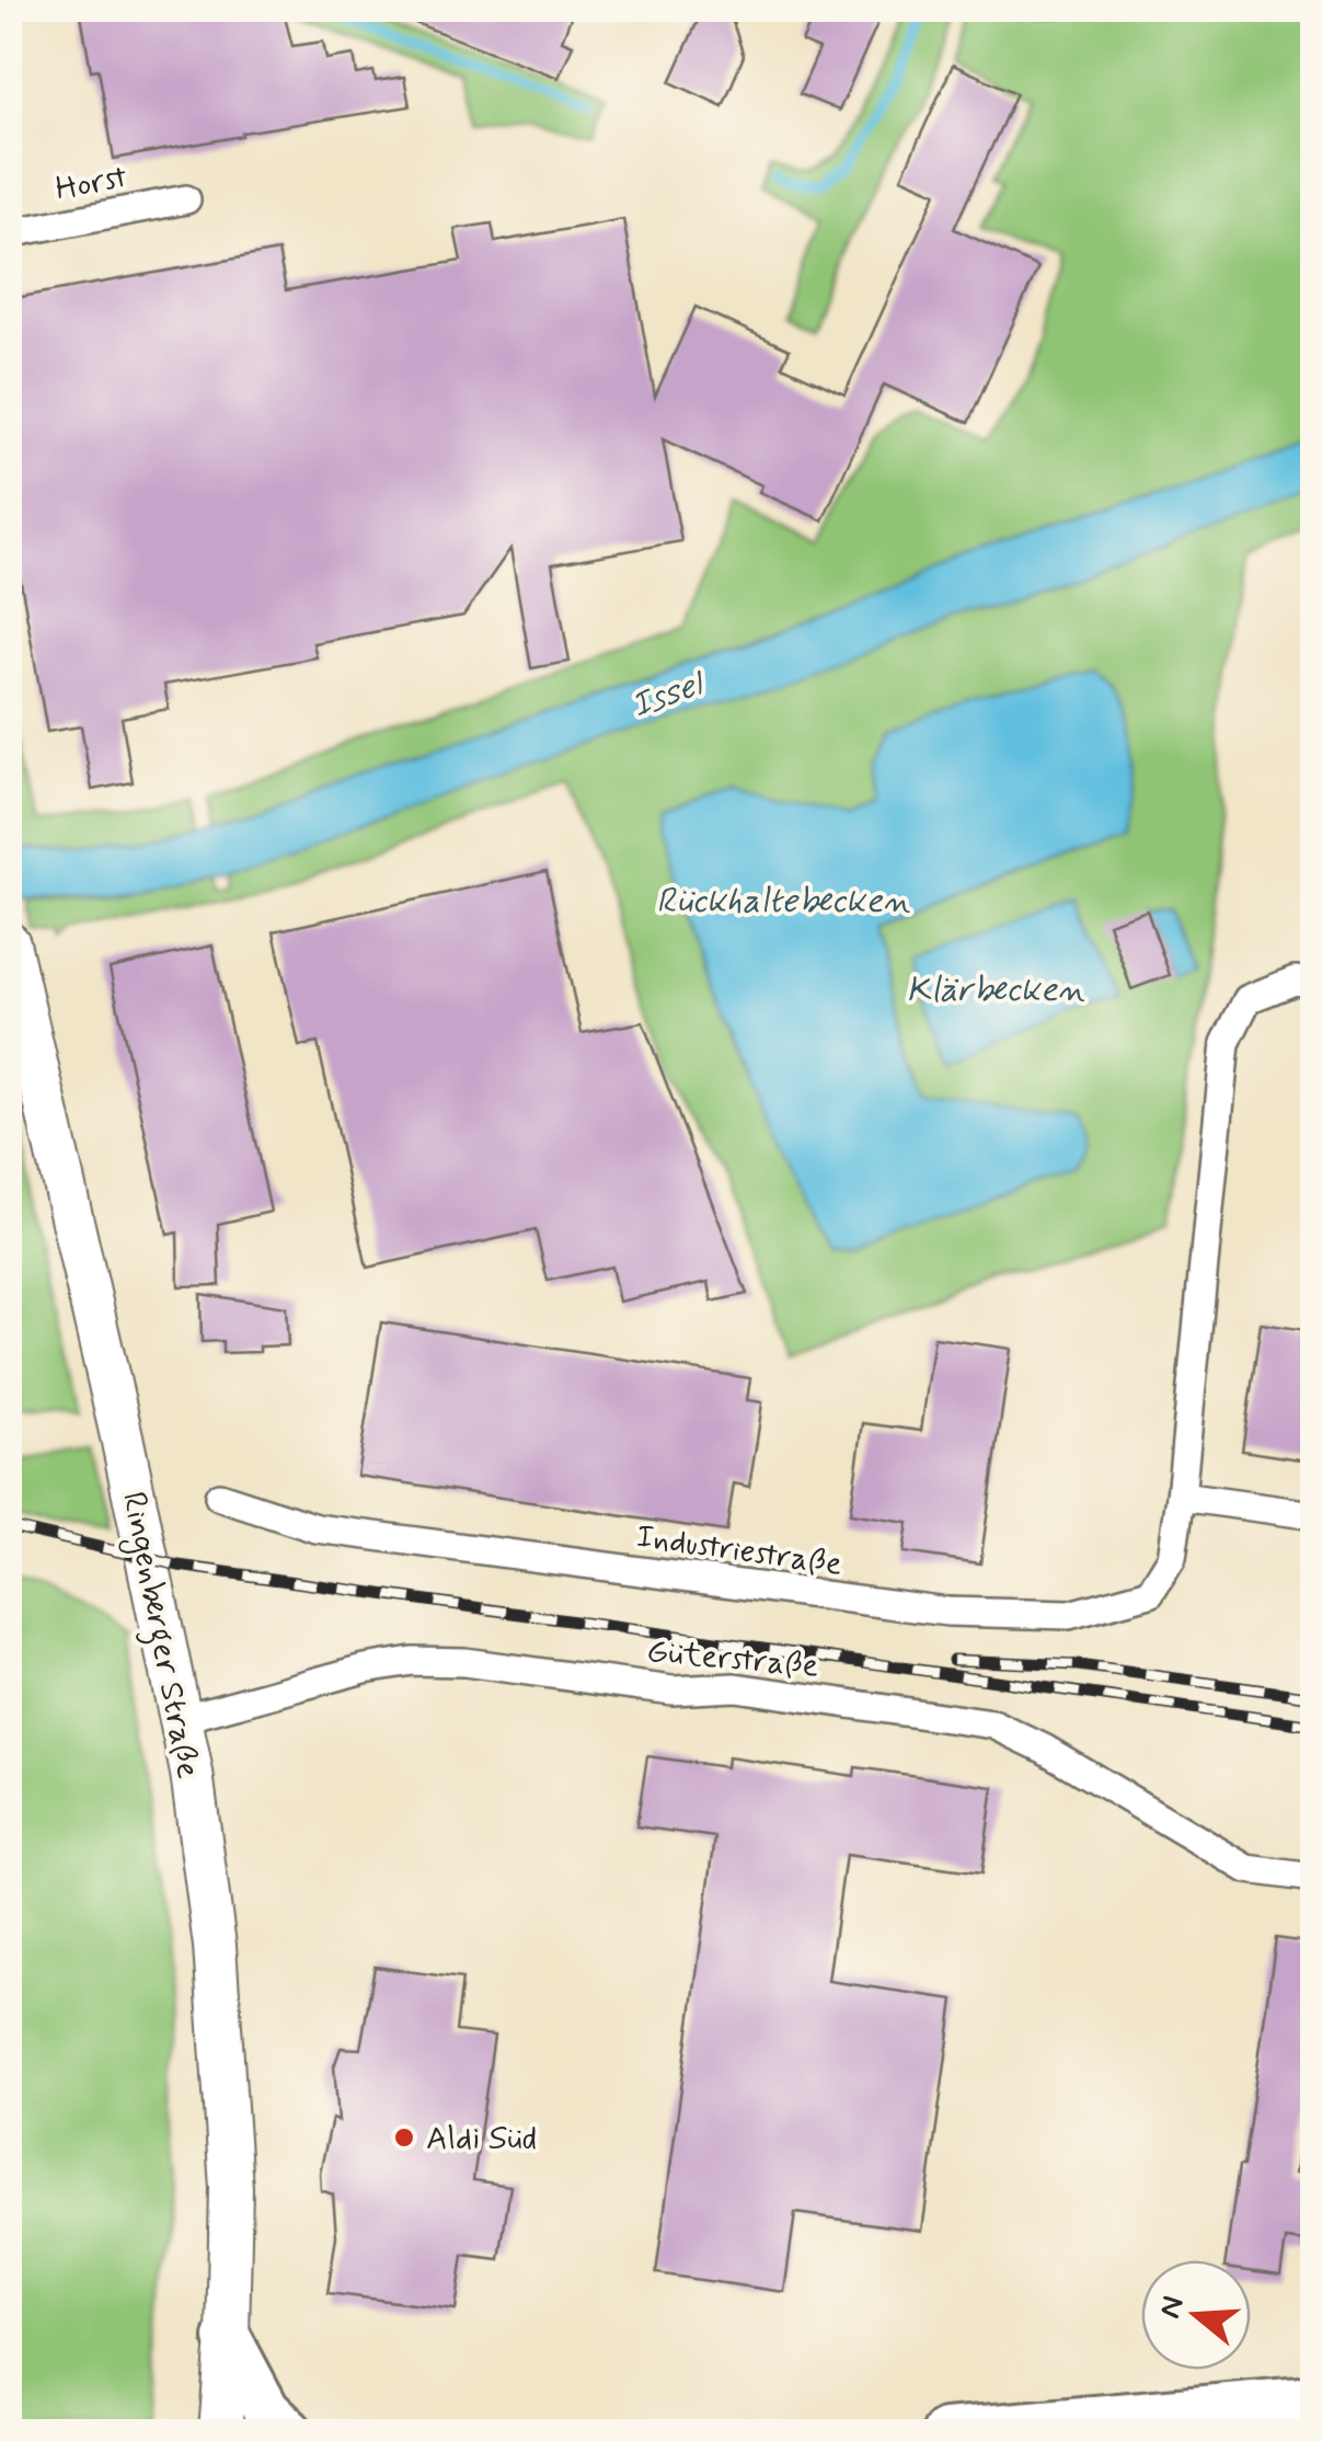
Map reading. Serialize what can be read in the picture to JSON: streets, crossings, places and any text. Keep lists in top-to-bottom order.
{
  "streets": {
    "main road": ["Ringenberger Straße"],
    "street": ["Horst", "Industriestraße", "Güterstraße"]
  },
  "crossings": [
    ["Ringenberger Straße", "Güterstraße"]
  ],
  "water": ["Issel", "Rückhaltebecken", "Klärbecken"],
  "places": ["Aldi Süd"],
  "north": "left"
}
